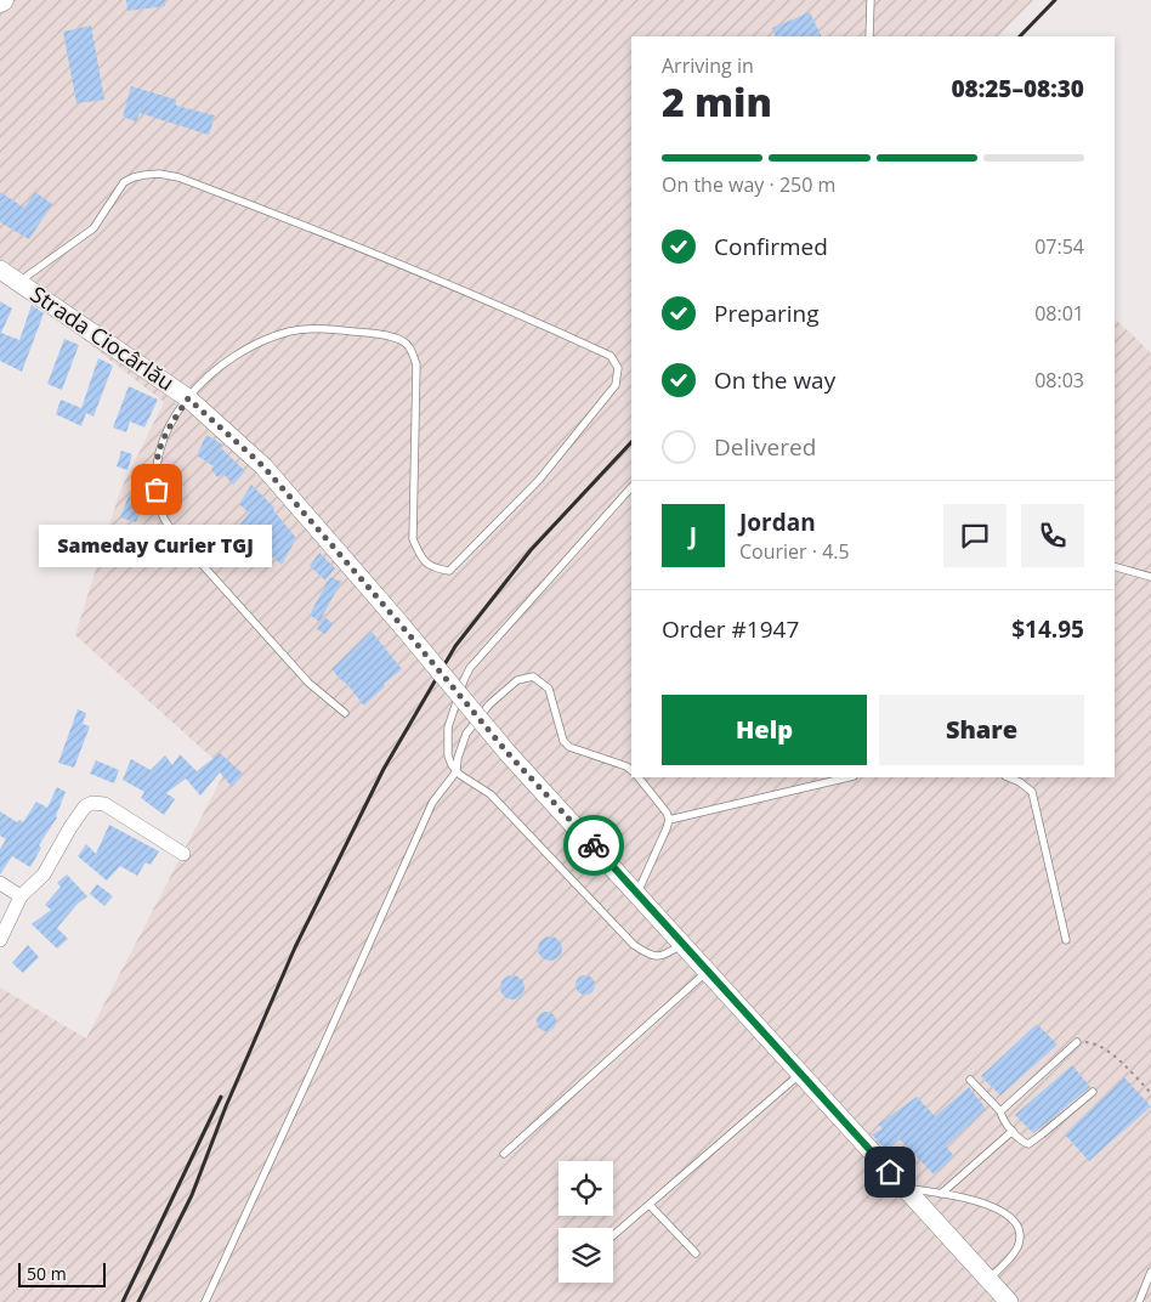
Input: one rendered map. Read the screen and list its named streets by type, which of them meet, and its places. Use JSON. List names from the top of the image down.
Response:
{
  "streets": {
    "main road": ["Strada Ciocârlău"]
  },
  "places": ["Sameday Curier TGJ"],
  "scale_bar": "50 m",
  "page": {
    "heading": ["2 min", "Arriving in", "08:25–08:30"],
    "panel": [
      "Jordan",
      "Courier · 4.5",
      "Order #1947",
      "$14.95"
    ],
    "bar": "On the way · 250 m",
    "list": [
      ["Confirmed", "07:54"],
      ["Preparing", "08:01"],
      ["On the way", "08:03"],
      "Delivered"
    ],
    "round": "J",
    "bubble": "Sameday Curier TGJ",
    "buttons": ["Help", "Share"],
    "scale": "50 m"
  }
}
